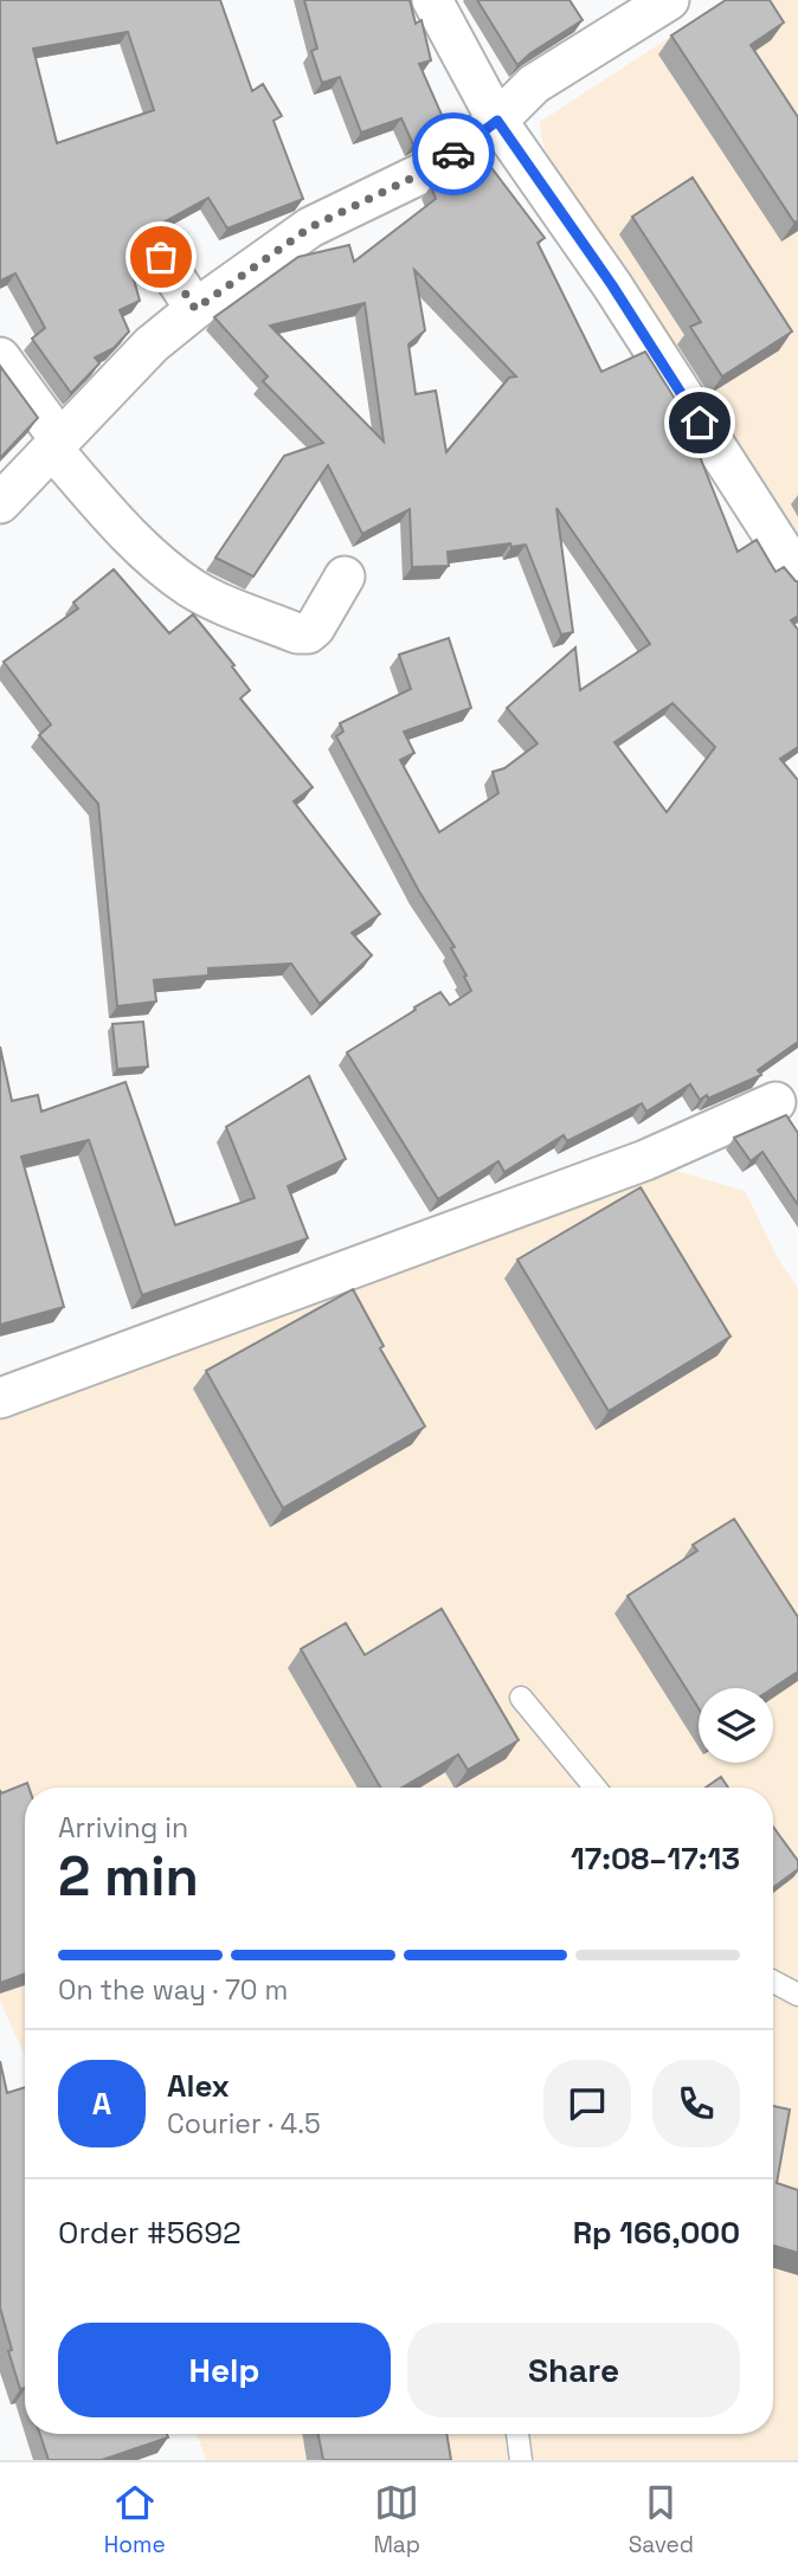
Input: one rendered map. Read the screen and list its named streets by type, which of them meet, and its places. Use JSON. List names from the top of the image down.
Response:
{
  "page": {
    "heading": ["2 min", "Arriving in", "17:08–17:13"],
    "panel": [
      "Alex",
      "Courier · 4.5",
      "Order #5692",
      "Rp 166,000"
    ],
    "bar": "On the way · 70 m",
    "round": "A",
    "buttons": ["Help", "Share"],
    "tabs": ["Home", "Map", "Saved"]
  }
}
